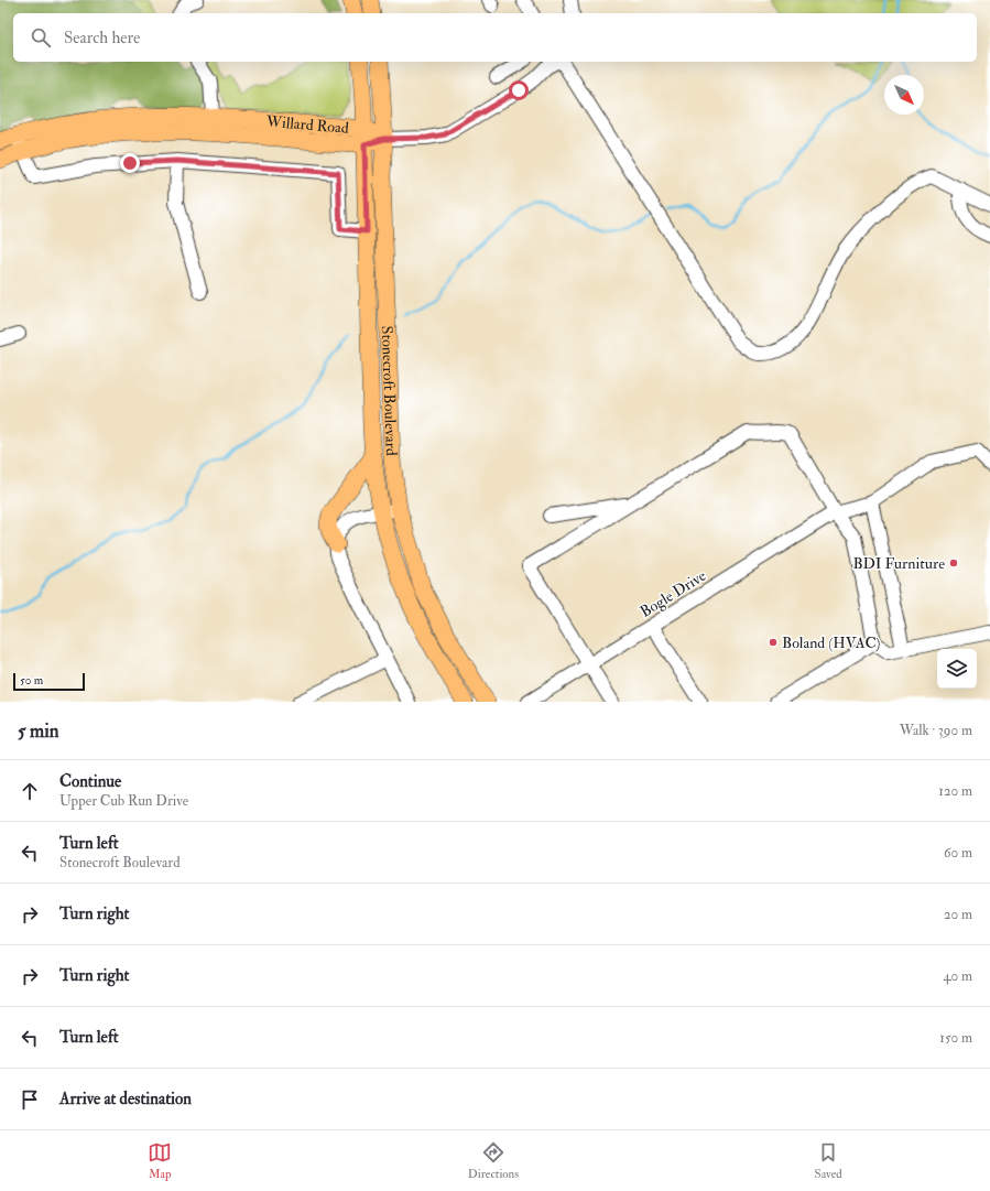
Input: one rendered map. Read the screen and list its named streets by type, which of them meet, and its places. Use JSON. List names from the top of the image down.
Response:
{
  "streets": {
    "main road": ["Willard Road", "Stonecroft Boulevard"],
    "street": ["Bogle Drive"]
  },
  "crossings": [
    ["Willard Road", "Stonecroft Boulevard"]
  ],
  "places": ["BDI Furniture", "Boland (HVAC)"],
  "scale_bar": "50 m",
  "north": "bottom right",
  "page": {
    "search": "Search here",
    "scale": "50 m",
    "heading": ["5 min", "Walk · 390 m"],
    "list": [
      ["Continue", "Upper Cub Run Drive", "120 m"],
      ["Turn left", "Stonecroft Boulevard", "60 m"],
      ["Turn right", "20 m"],
      ["Turn right", "40 m"],
      ["Turn left", "150 m"],
      "Arrive at destination"
    ],
    "nav": ["Map", "Directions", "Saved"]
  }
}
